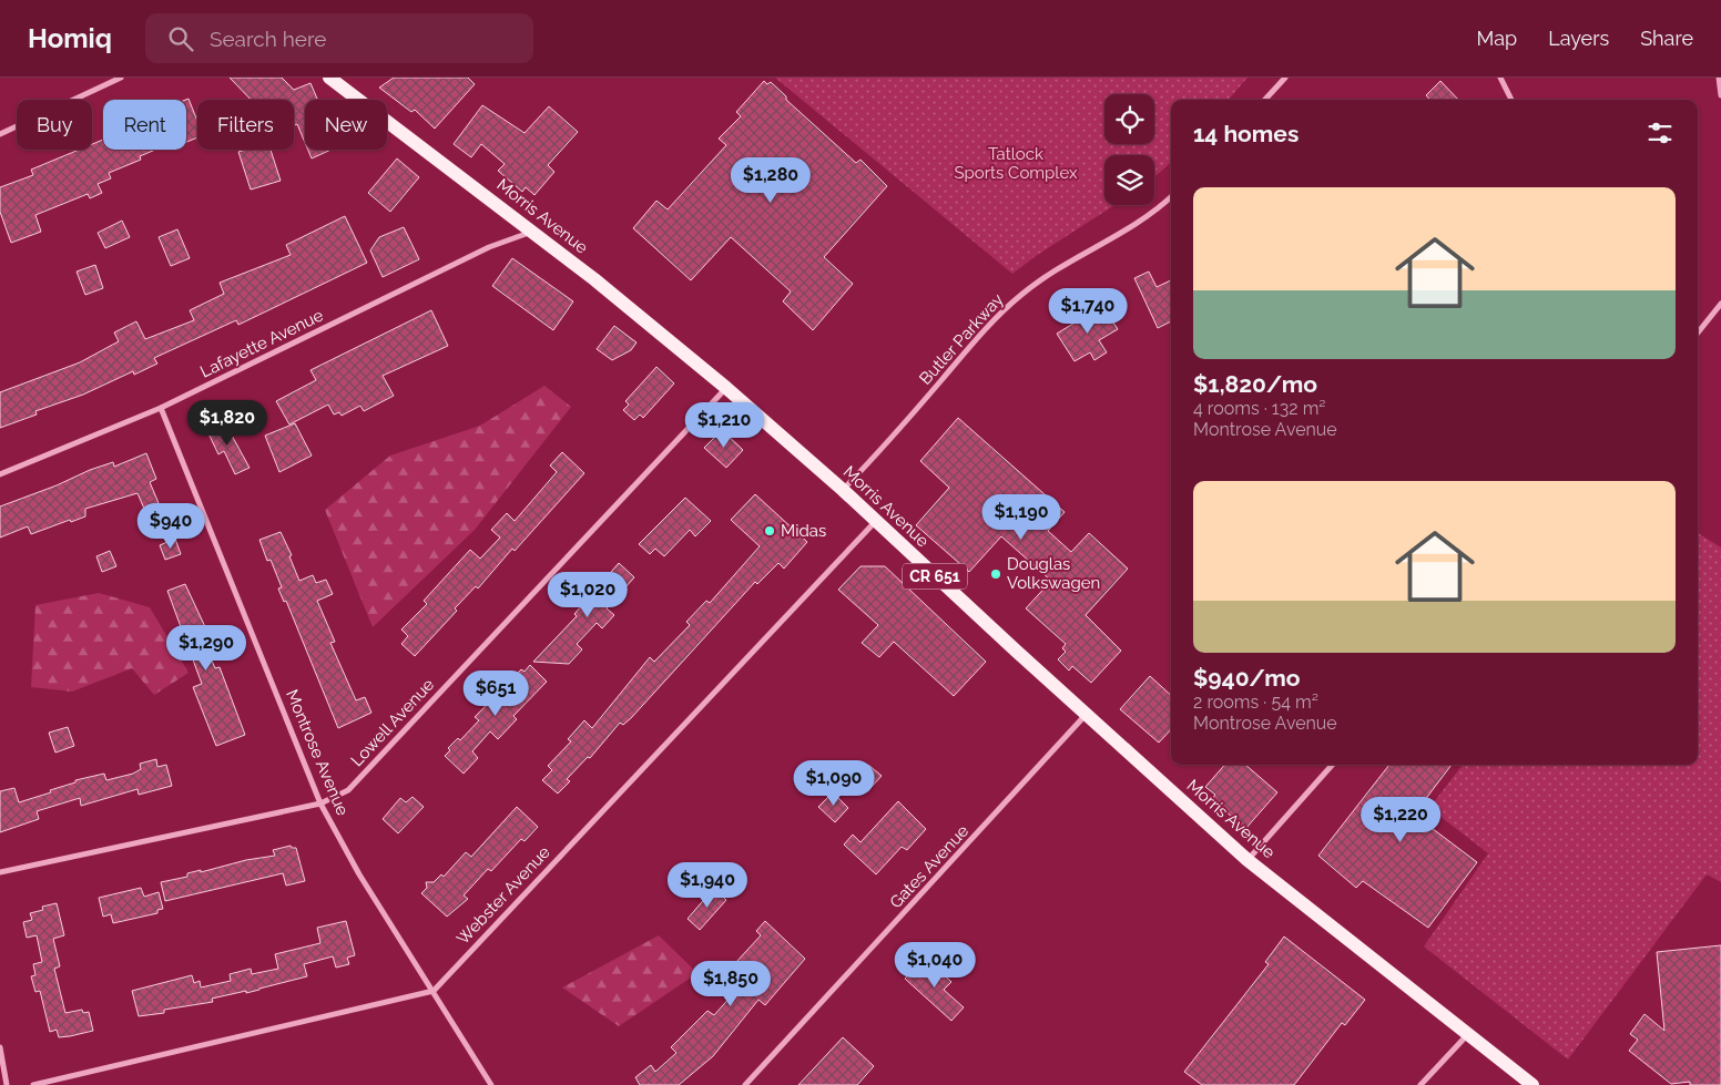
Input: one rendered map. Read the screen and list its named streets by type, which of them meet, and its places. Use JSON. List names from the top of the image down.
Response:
{
  "streets": {
    "main road": ["Morris Avenue", "CR 651"],
    "street": [
      "Butler Parkway",
      "Lafayette Avenue",
      "Lowell Avenue",
      "Montrose Avenue",
      "Gates Avenue",
      "Webster Avenue"
    ]
  },
  "crossings": [
    ["Morris Avenue", "Butler Parkway"],
    ["Morris Avenue", "Lafayette Avenue"],
    ["Morris Avenue", "Lowell Avenue"],
    ["Morris Avenue", "Gates Avenue"],
    ["Morris Avenue", "Webster Avenue"],
    ["Lafayette Avenue", "Montrose Avenue"],
    ["Lowell Avenue", "Montrose Avenue"],
    ["Montrose Avenue", "Webster Avenue"]
  ],
  "parks": ["Tatlock Sports Complex"],
  "places": ["Midas", "Douglas Volkswagen"],
  "page": {
    "header": "Homiq",
    "search": "Search here",
    "nav": ["Map", "Layers", "Share"],
    "chip": [
      "Buy",
      "Rent",
      "Filters",
      "New"
    ],
    "heading": "14 homes",
    "price": [
      "$1,280",
      "$1,740",
      "$1,820",
      "$1,210",
      "$1,190",
      "$940",
      "$1,020",
      "$1,290",
      "$651",
      "$1,090",
      "$1,220",
      "$1,940",
      "$1,040",
      "$1,850"
    ],
    "list": [
      {
        "name": "$1,820/mo",
        "note": "4 rooms · 132 m² · Montrose Avenue"
      },
      {
        "name": "$940/mo",
        "note": "2 rooms · 54 m² · Montrose Avenue"
      }
    ]
  }
}
